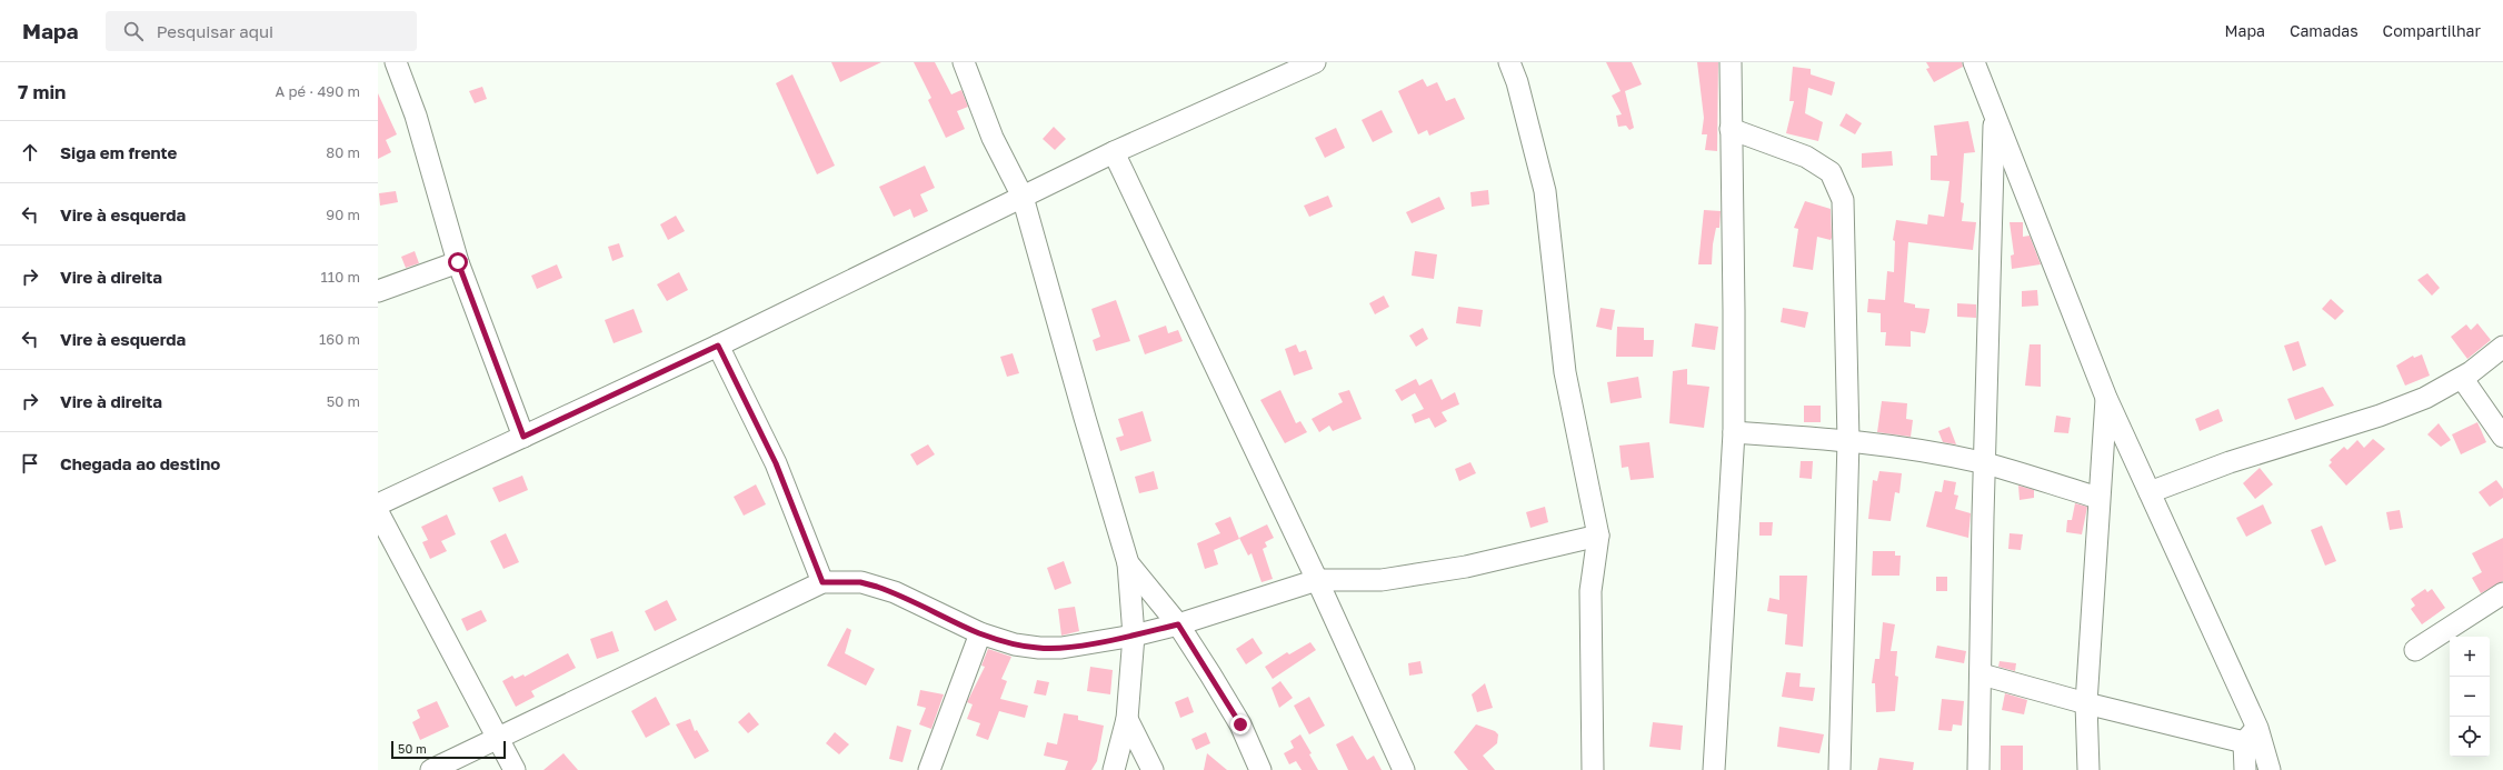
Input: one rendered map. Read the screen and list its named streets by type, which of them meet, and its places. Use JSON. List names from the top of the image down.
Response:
{
  "scale_bar": "50 m",
  "page": {
    "header": "Mapa",
    "search": "Pesquisar aqui",
    "nav": ["Mapa", "Camadas", "Compartilhar"],
    "heading": ["7 min", "A pé · 490 m"],
    "list": [
      ["Siga em frente", "80 m"],
      ["Vire à esquerda", "90 m"],
      ["Vire à direita", "110 m"],
      ["Vire à esquerda", "160 m"],
      ["Vire à direita", "50 m"],
      "Chegada ao destino"
    ],
    "map_buttons": ["+", "−"],
    "scale": "50 m"
  }
}
